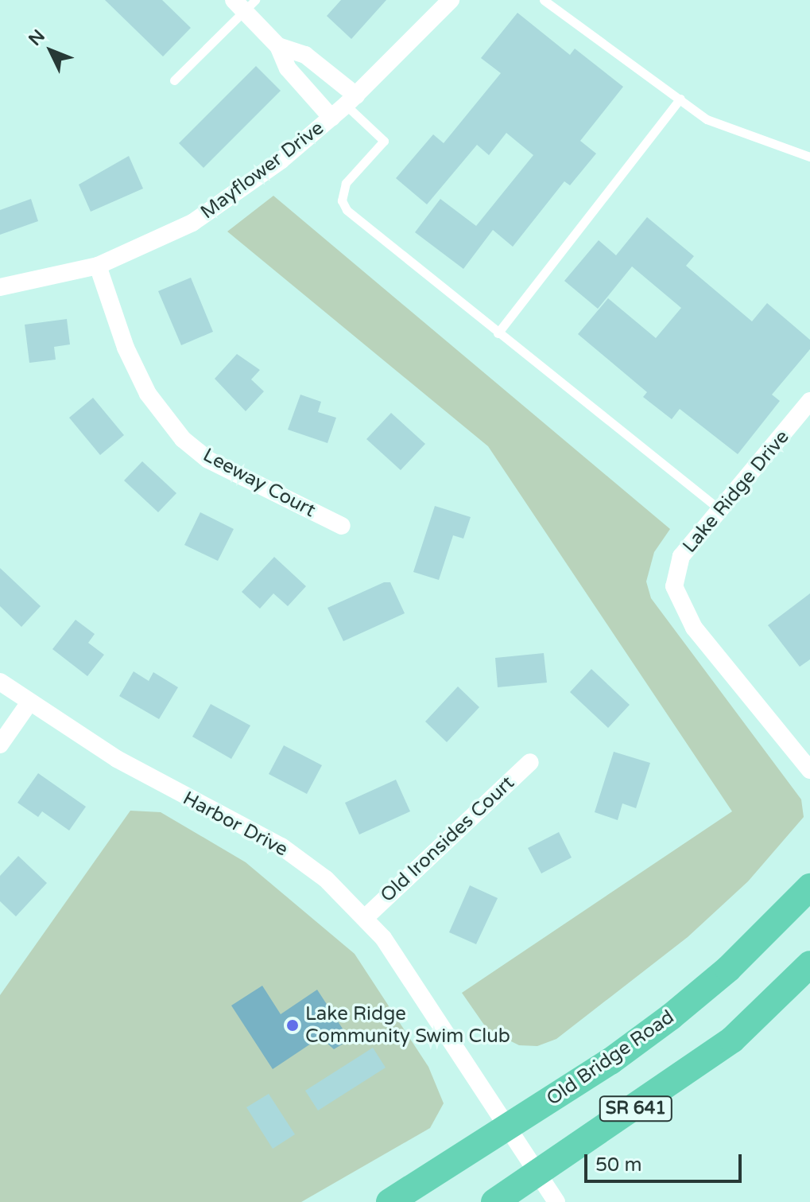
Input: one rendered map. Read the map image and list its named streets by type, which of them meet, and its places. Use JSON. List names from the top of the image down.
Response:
{
  "streets": {
    "main road": ["Old Bridge Road", "SR 641"],
    "street": [
      "Mayflower Drive",
      "Leeway Court",
      "Lake Ridge Drive",
      "Harbor Drive",
      "Old Ironsides Court"
    ]
  },
  "crossings": [
    ["Mayflower Drive", "Leeway Court"],
    ["Harbor Drive", "Old Ironsides Court"],
    ["Harbor Drive", "Old Bridge Road"],
    ["Harbor Drive", "SR 641"]
  ],
  "places": ["Lake Ridge Community Swim Club"],
  "scale_bar": "50 m",
  "north": "top left"
}
